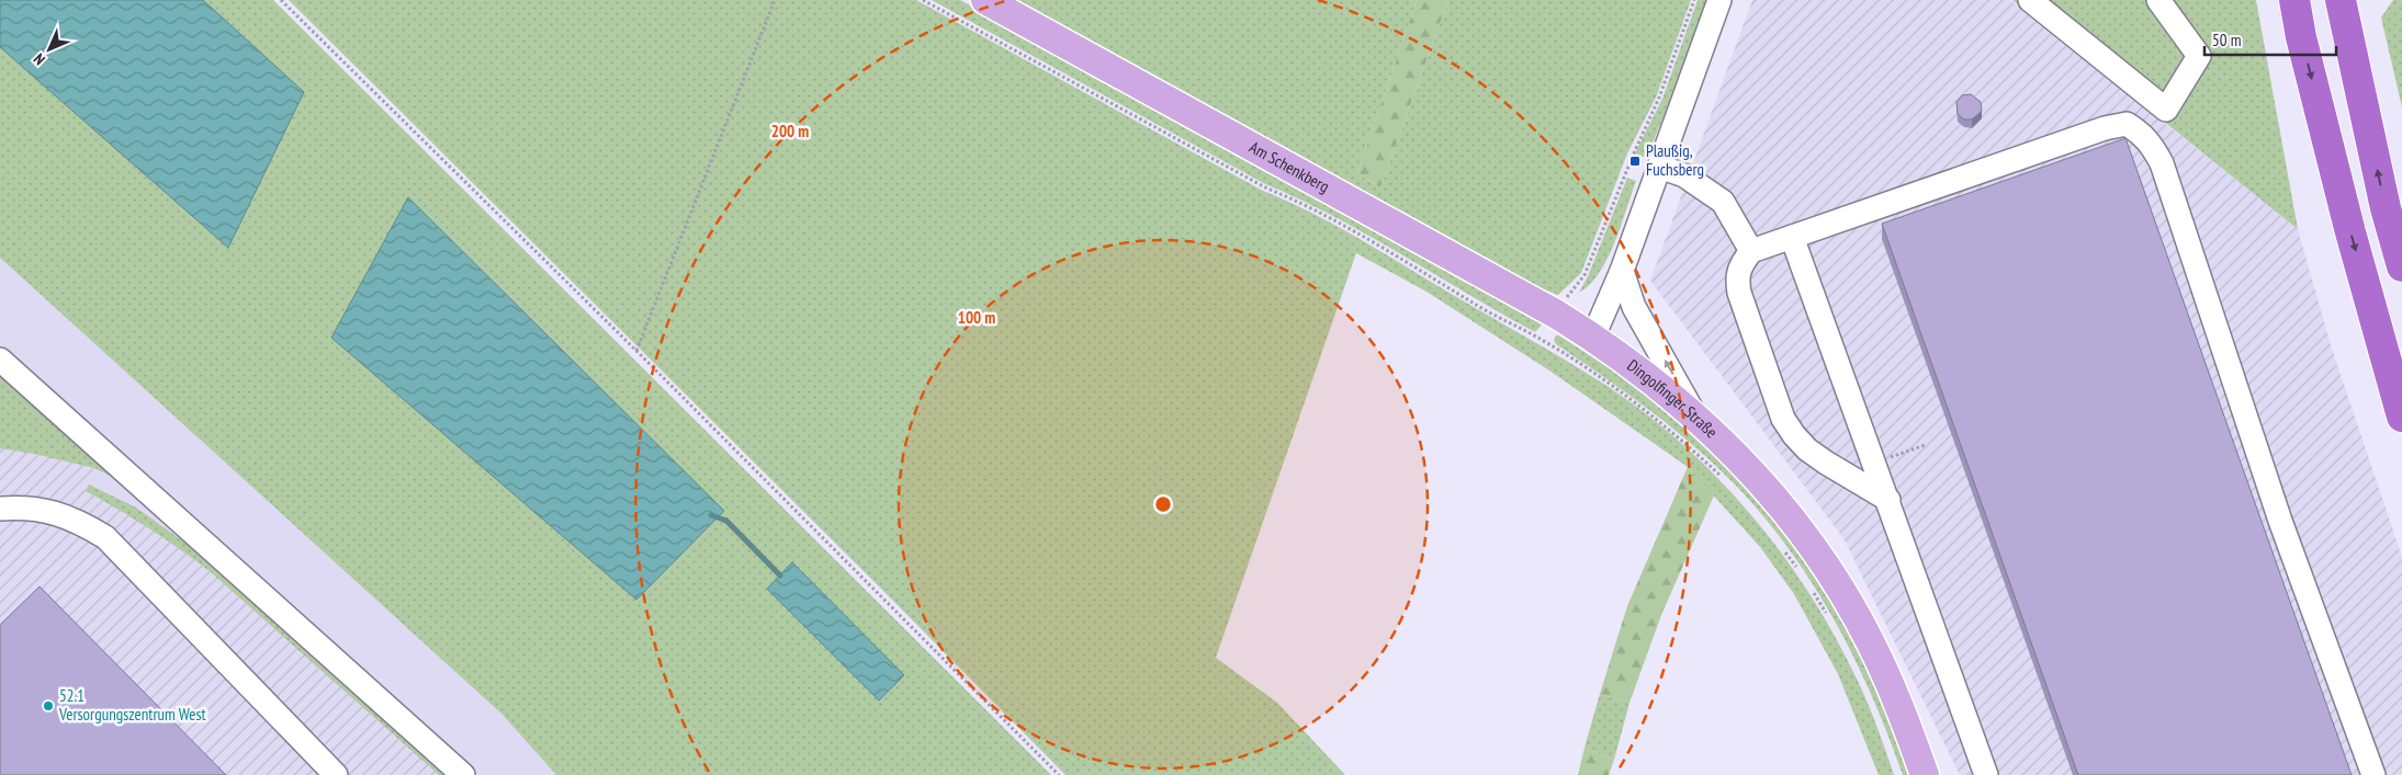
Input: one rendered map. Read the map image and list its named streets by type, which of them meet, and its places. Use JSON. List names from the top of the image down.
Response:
{
  "streets": {
    "main road": ["Am Schenkberg", "Dingolfinger Straße"]
  },
  "crossings": [
    ["Am Schenkberg", "Dingolfinger Straße"]
  ],
  "places": {
    "transit": ["Plaußig, Fuchsberg"],
    "other": ["52.1 Versorgungszentrum West"]
  },
  "scale_bar": "50 m",
  "north": "bottom left",
  "rings": ["200 m", "100 m"]
}
